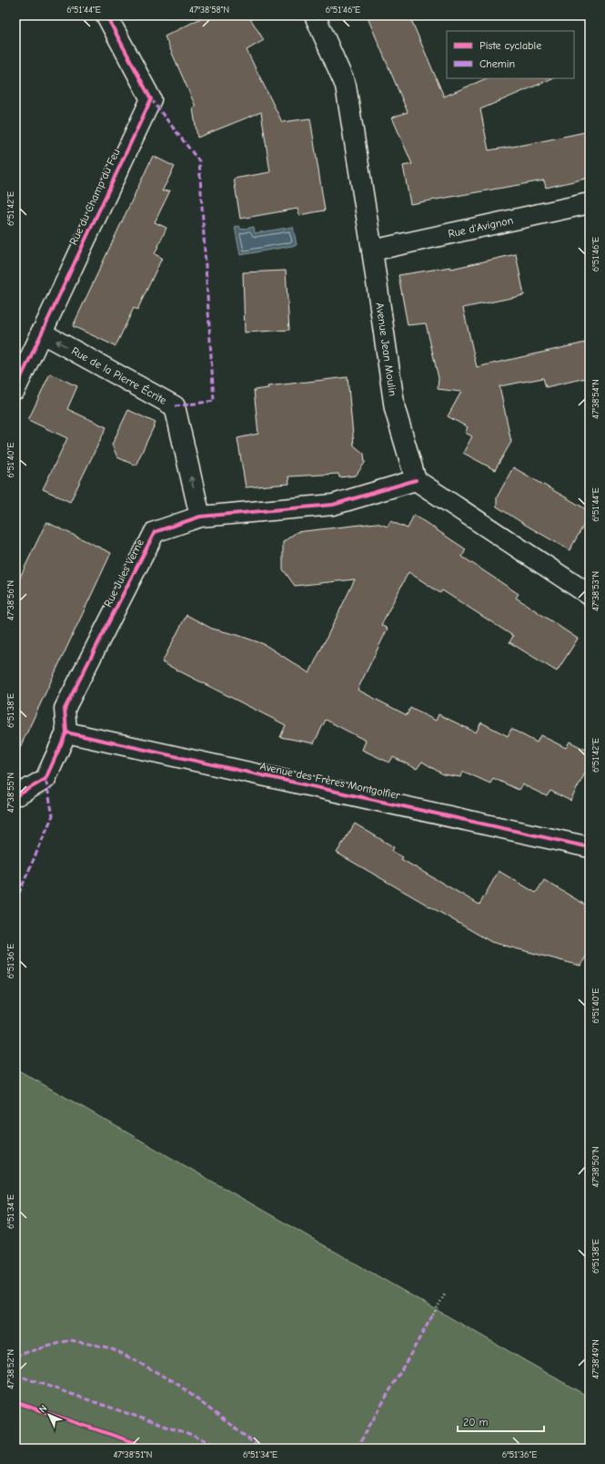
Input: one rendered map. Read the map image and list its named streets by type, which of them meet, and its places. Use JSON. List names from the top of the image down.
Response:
{
  "streets": {
    "street": [
      "Rue du Champ du Feu",
      "Rue d'Avignon",
      "Avenue Jean Moulin",
      "Rue de la Pierre Écrite",
      "Rue Jules Verne",
      "Avenue des Frères Montgolfier"
    ]
  },
  "crossings": [
    ["Rue du Champ du Feu", "Rue de la Pierre Écrite"],
    ["Rue d'Avignon", "Avenue Jean Moulin"],
    ["Avenue Jean Moulin", "Rue Jules Verne"],
    ["Rue de la Pierre Écrite", "Rue Jules Verne"],
    ["Rue Jules Verne", "Avenue des Frères Montgolfier"]
  ],
  "one_way": ["Rue de la Pierre Écrite"],
  "legend": ["Piste cyclable", "Chemin"],
  "scale_bar": "20 m",
  "north": "top left",
  "coordinates": [
    "6°51'44\"E",
    "47°38'58\"N",
    "6°51'46\"E",
    "6°51'42\"E",
    "47°38'54\"N",
    "6°51'40\"E",
    "47°38'53\"N",
    "47°38'56\"N",
    "6°51'38\"E",
    "47°38'55\"N",
    "6°51'36\"E",
    "47°38'50\"N",
    "6°51'34\"E",
    "47°38'49\"N",
    "47°38'52\"N",
    "47°38'51\"N"
  ]
}
